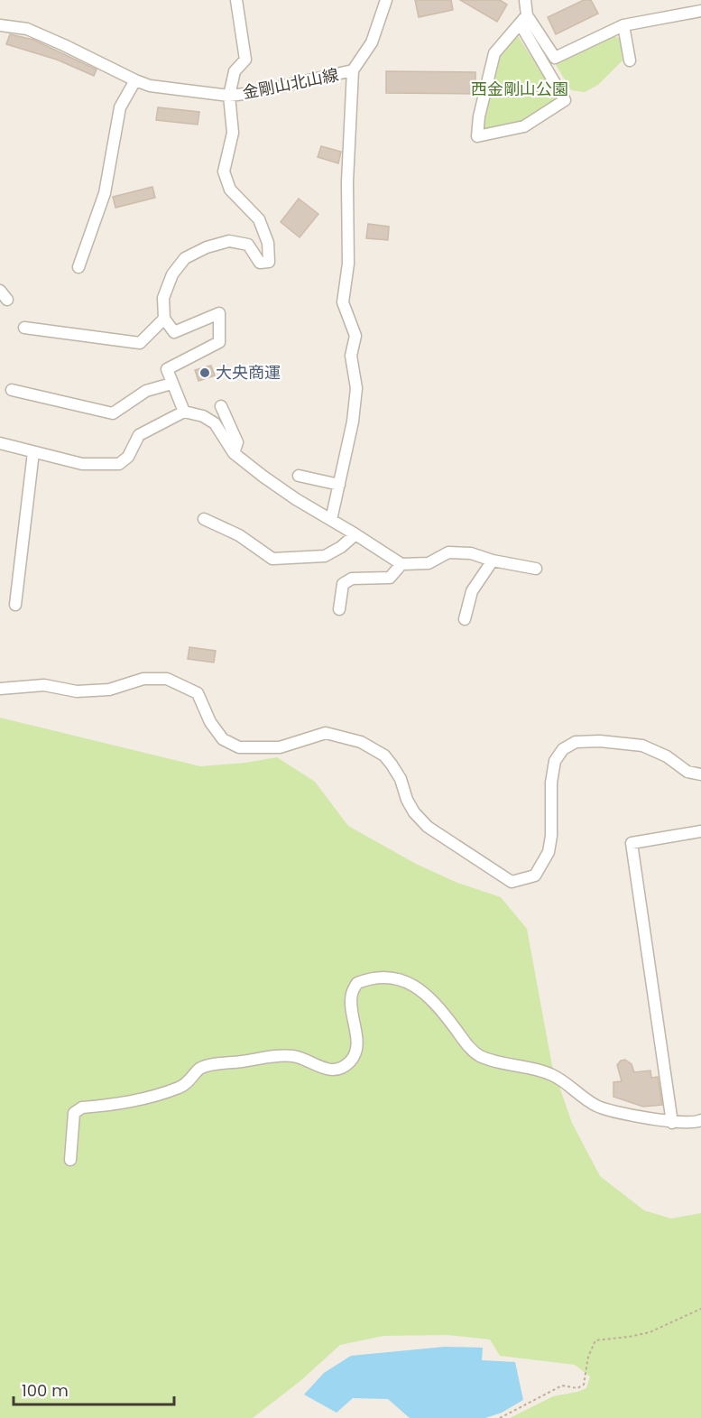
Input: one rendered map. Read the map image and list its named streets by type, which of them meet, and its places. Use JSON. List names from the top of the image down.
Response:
{
  "streets": {
    "street": ["金剛山北山線"]
  },
  "parks": ["西金剛山公園"],
  "places": ["大央商運"],
  "scale_bar": "100 m"
}
